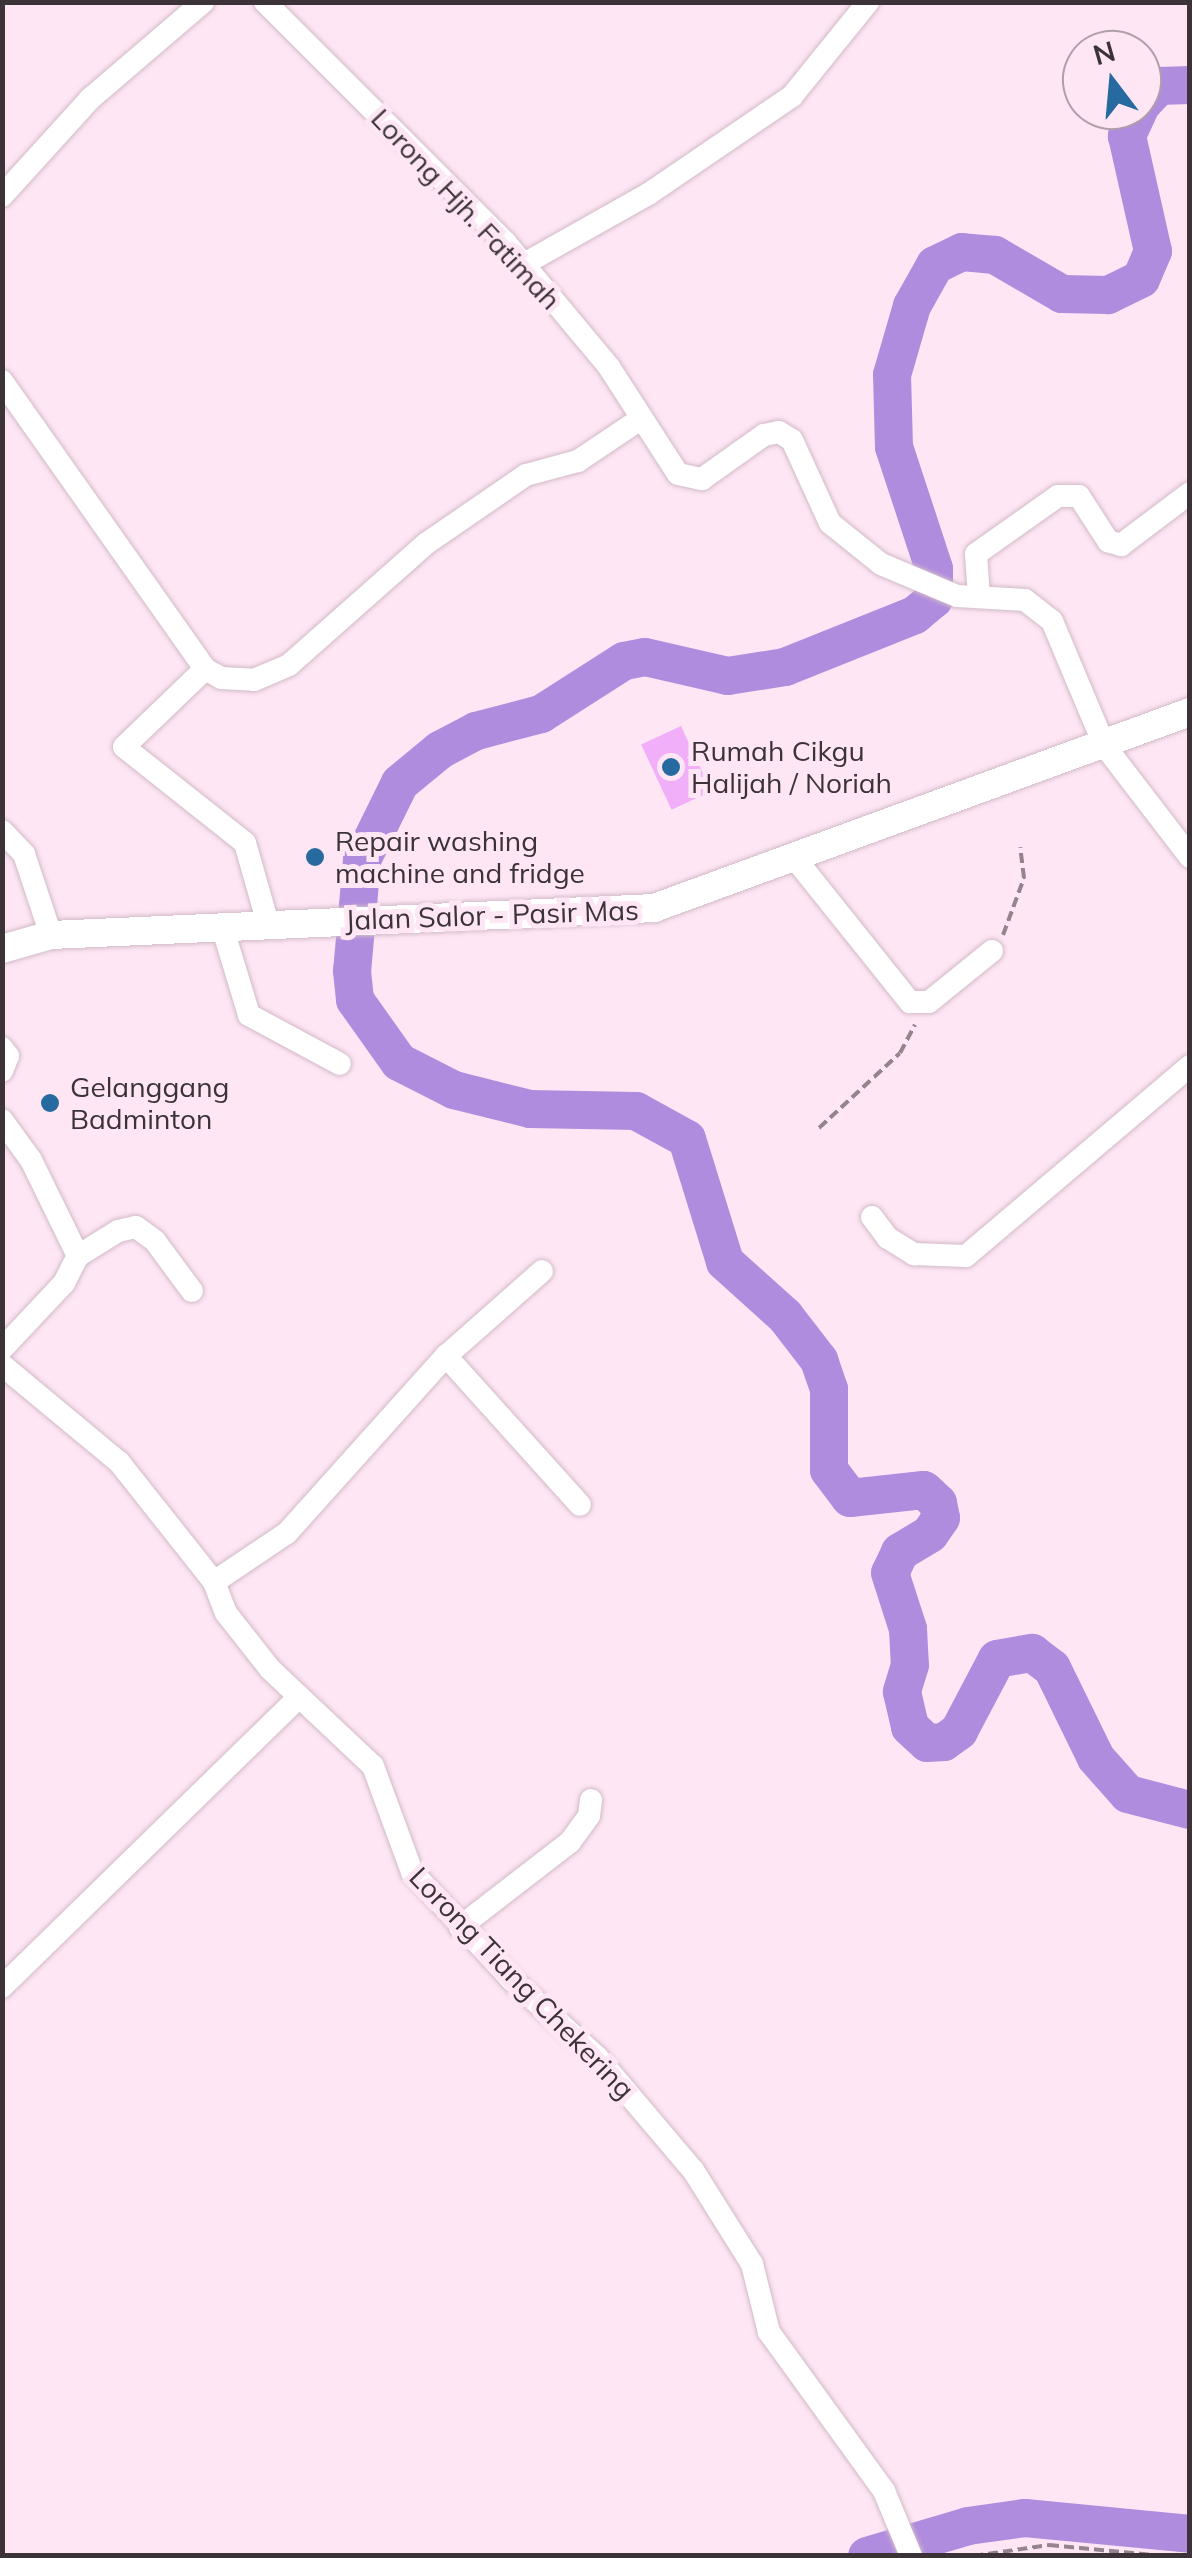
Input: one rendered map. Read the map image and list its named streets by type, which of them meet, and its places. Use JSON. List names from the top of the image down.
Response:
{
  "streets": {
    "main road": ["Jalan Salor - Pasir Mas"],
    "street": ["Lorong Hjh. Fatimah", "Lorong Tiang Chekering"]
  },
  "crossings": [
    ["Lorong Hjh. Fatimah", "Jalan Salor - Pasir Mas"]
  ],
  "places": ["Rumah Cikgu Halijah / Noriah", "Repair washing machine and fridge", "Gelanggang Badminton"],
  "north": "top"
}
